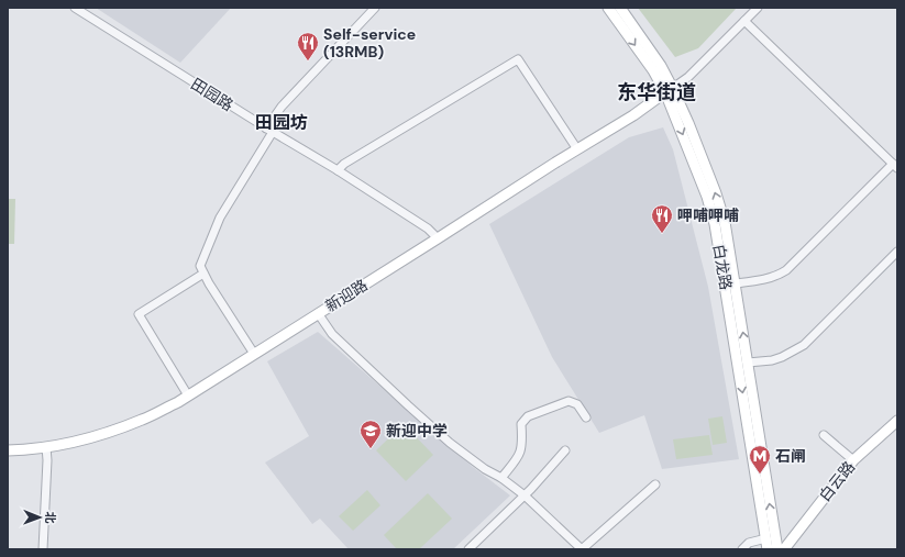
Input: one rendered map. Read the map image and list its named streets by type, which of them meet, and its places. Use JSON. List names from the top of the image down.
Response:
{
  "streets": {
    "main road": ["白龙路", "新迎路", "白云路"],
    "street": ["田园路"]
  },
  "crossings": [
    ["田园路", "新迎路"],
    ["白龙路", "新迎路"]
  ],
  "districts": ["东华街道", "田园坊"],
  "places": {
    "restaurant": ["Self-service (13RMB)", "呷哺呷哺"],
    "school or university": ["新迎中学"],
    "metro station": ["石闸"]
  },
  "north": "right"
}
